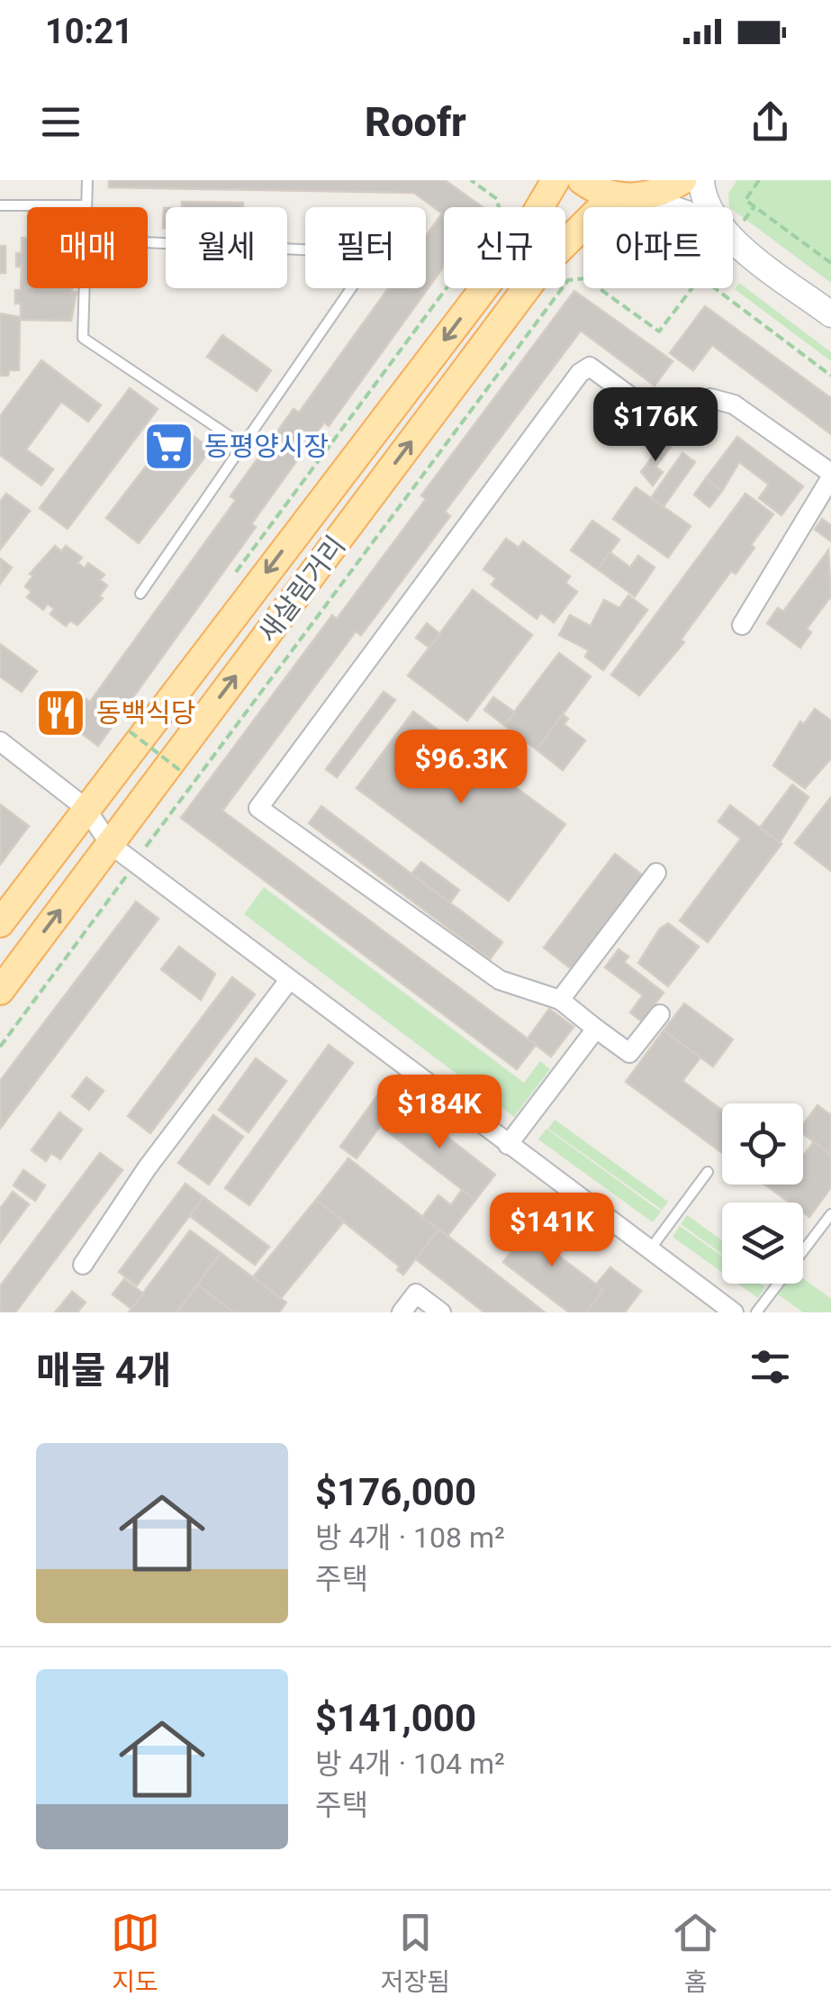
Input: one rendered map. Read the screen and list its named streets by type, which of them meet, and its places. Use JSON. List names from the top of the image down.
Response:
{
  "streets": {
    "main road": ["새살림거리"]
  },
  "places": {
    "supermarket": ["동평양시장"],
    "restaurant": ["동백식당"]
  },
  "page": {
    "status": "10:21",
    "header": "Roofr",
    "chip": [
      "매매",
      "월세",
      "필터",
      "신규",
      "아파트"
    ],
    "price": [
      "$176K",
      "$96.3K",
      "$184K",
      "$141K"
    ],
    "heading": "매물 4개",
    "list": [
      {
        "name": "$176,000",
        "note": "방 4개 · 108 m² · 주택"
      },
      {
        "name": "$141,000",
        "note": "방 4개 · 104 m² · 주택"
      }
    ],
    "tabs": ["지도", "저장됨", "홈"]
  }
}
